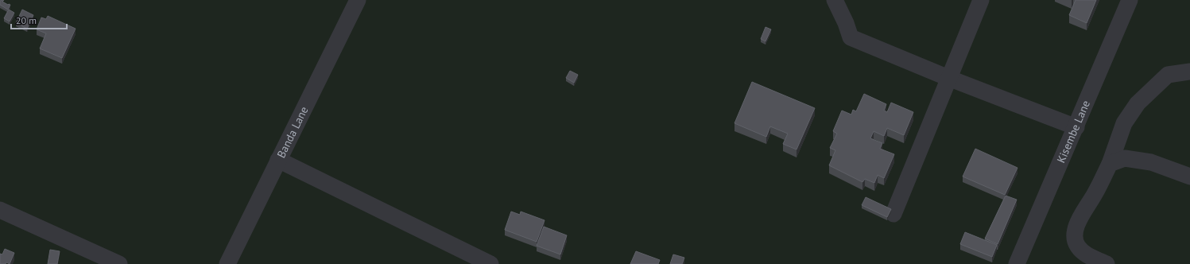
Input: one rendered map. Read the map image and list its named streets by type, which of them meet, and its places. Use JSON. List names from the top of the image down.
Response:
{
  "streets": {
    "street": ["Banda Lane", "Kisembe Lane"]
  },
  "scale_bar": "20 m"
}
